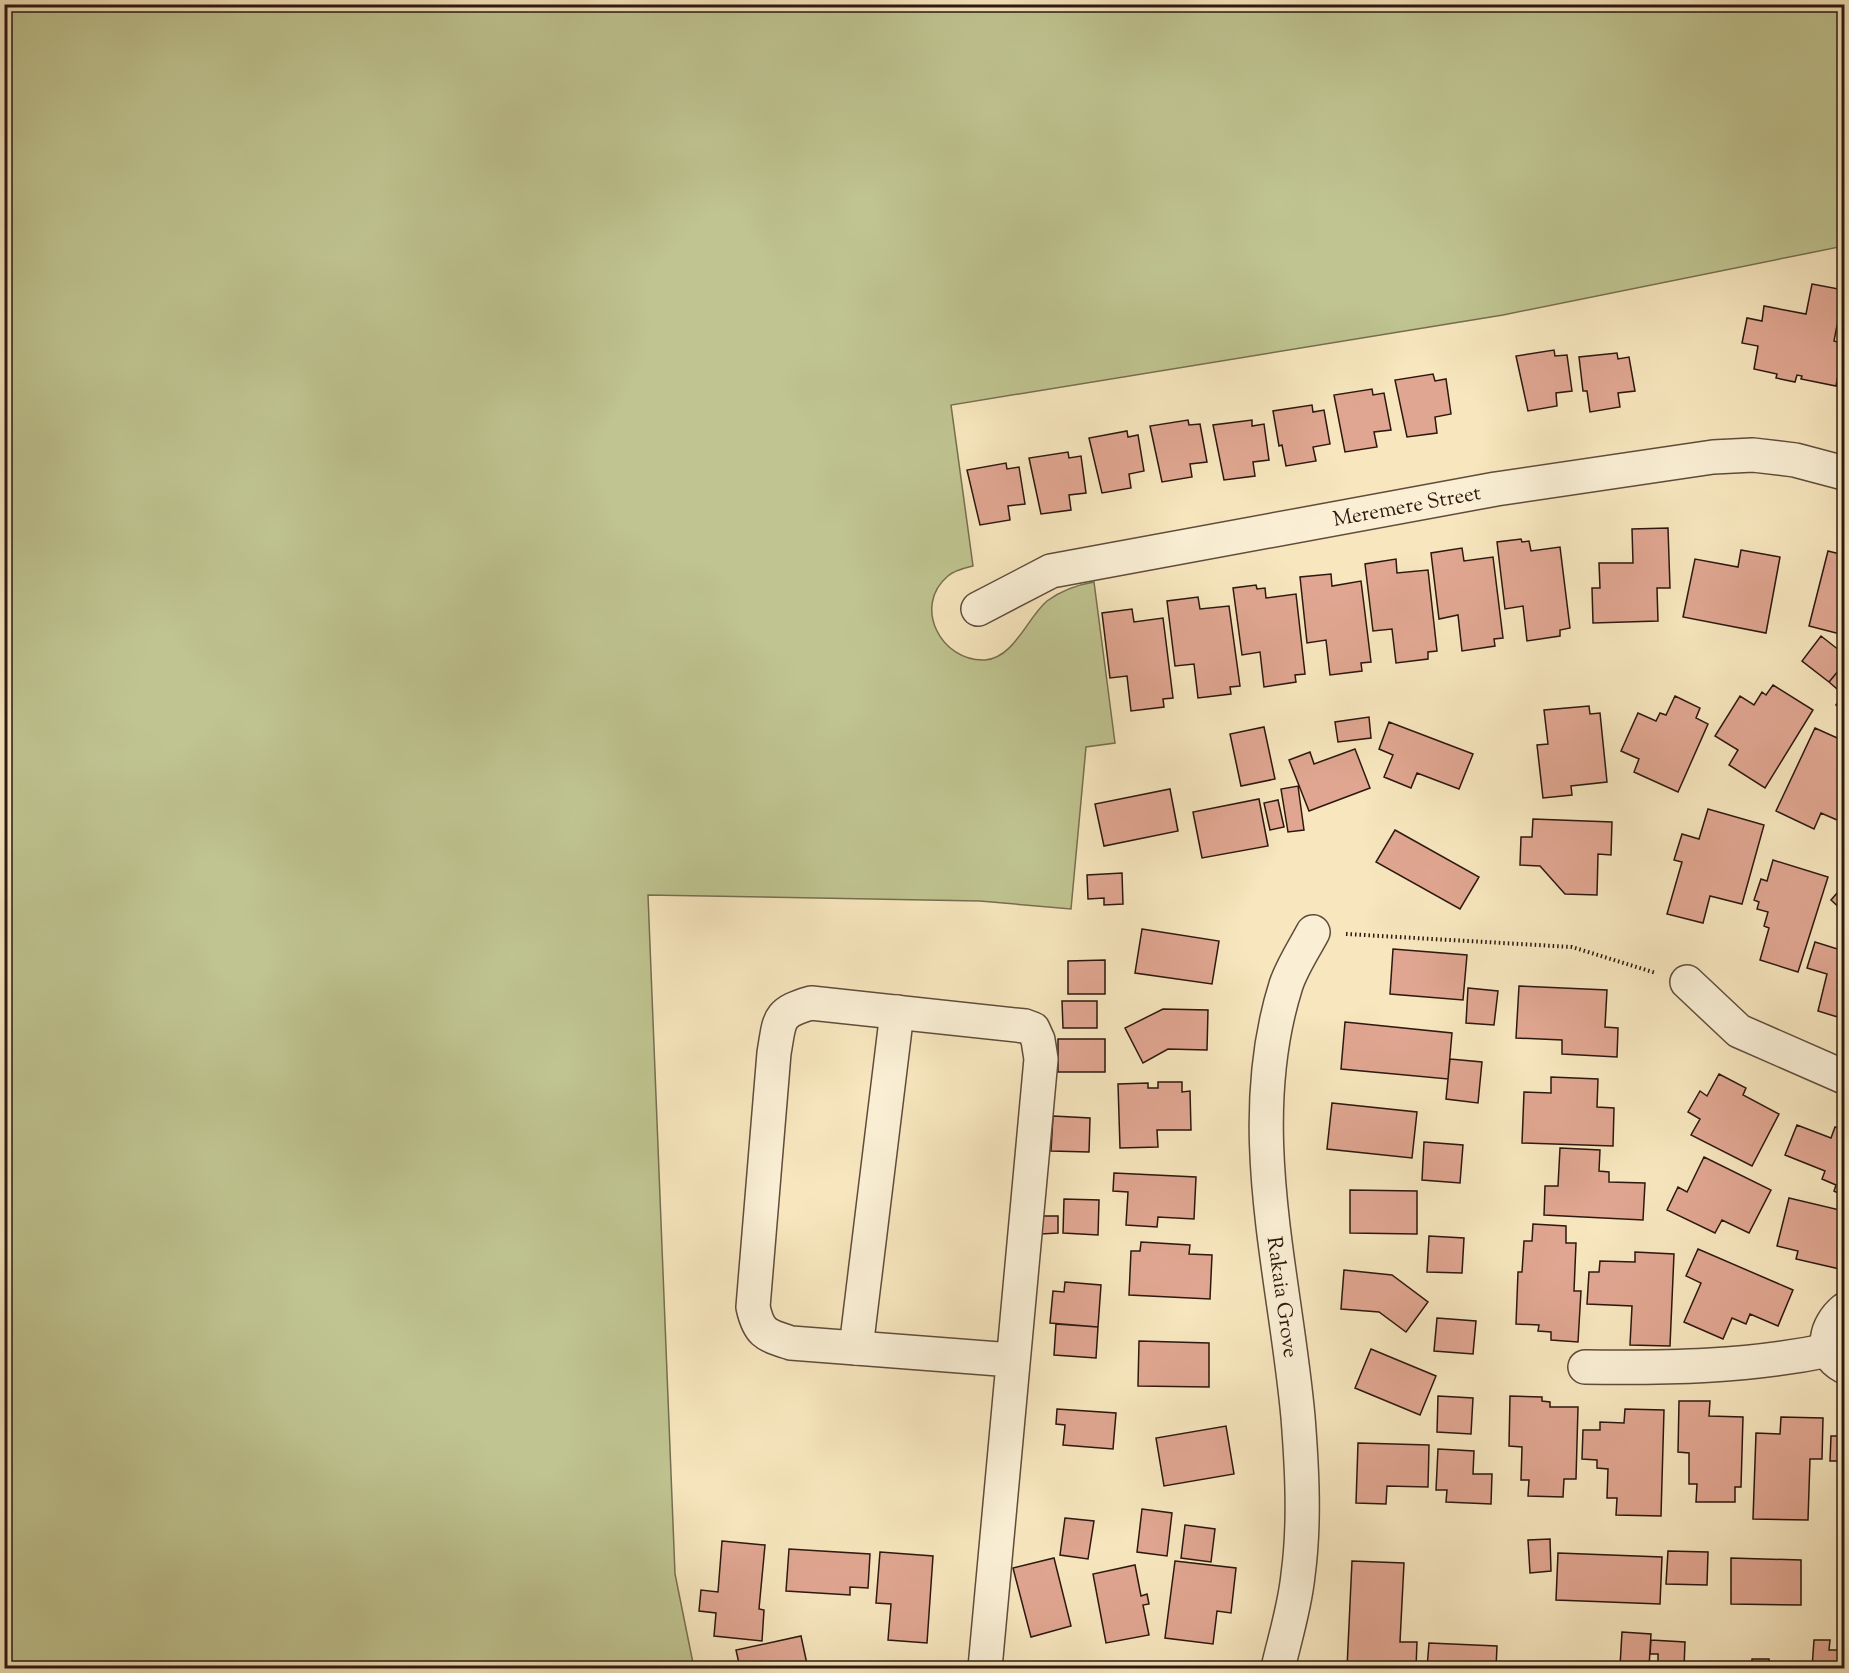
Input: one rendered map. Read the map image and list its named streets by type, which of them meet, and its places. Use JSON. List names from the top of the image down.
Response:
{
  "streets": {
    "street": ["Meremere Street", "Rakaia Grove"]
  }
}
